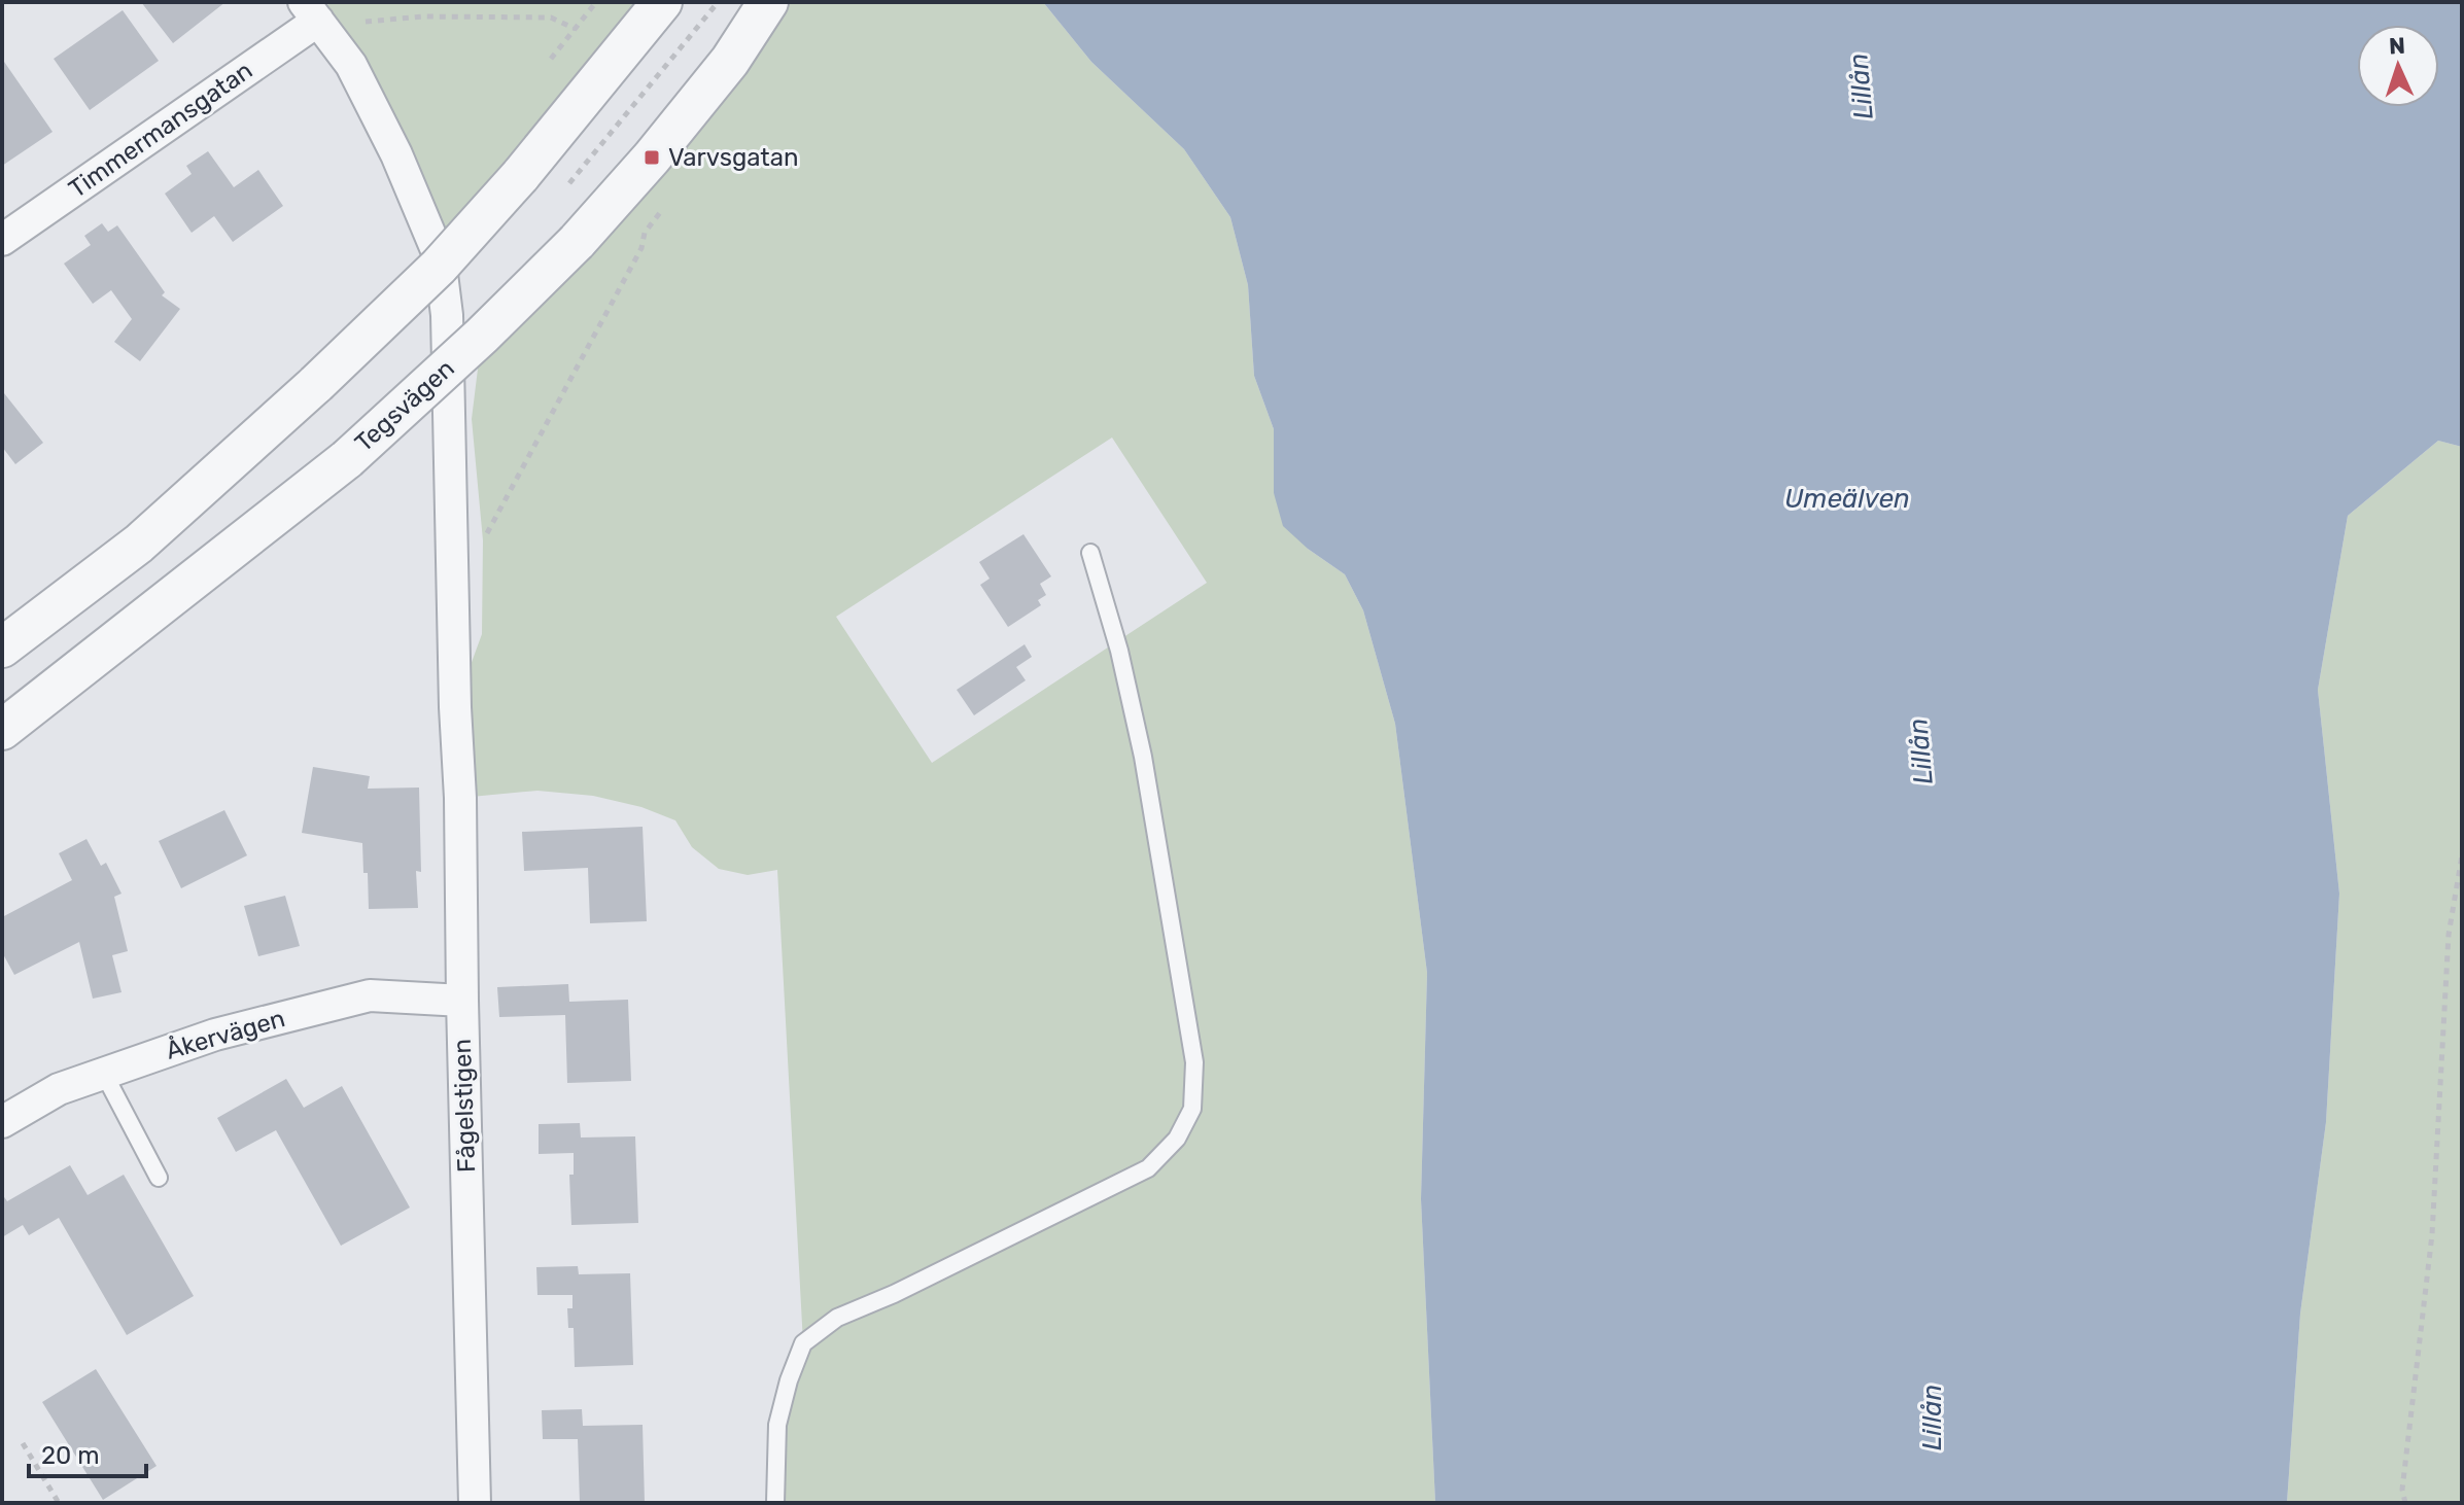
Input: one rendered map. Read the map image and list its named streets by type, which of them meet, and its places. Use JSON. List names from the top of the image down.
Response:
{
  "streets": {
    "street": [
      "Timmermansgatan",
      "Tegsvägen",
      "Åkervägen",
      "Fågelstigen"
    ]
  },
  "crossings": [
    ["Timmermansgatan", "Fågelstigen"],
    ["Åkervägen", "Fågelstigen"]
  ],
  "water": ["Lillån", "Umeälven"],
  "places": {
    "transit": ["Varvsgatan"]
  },
  "scale_bar": "20 m",
  "north": "top"
}
